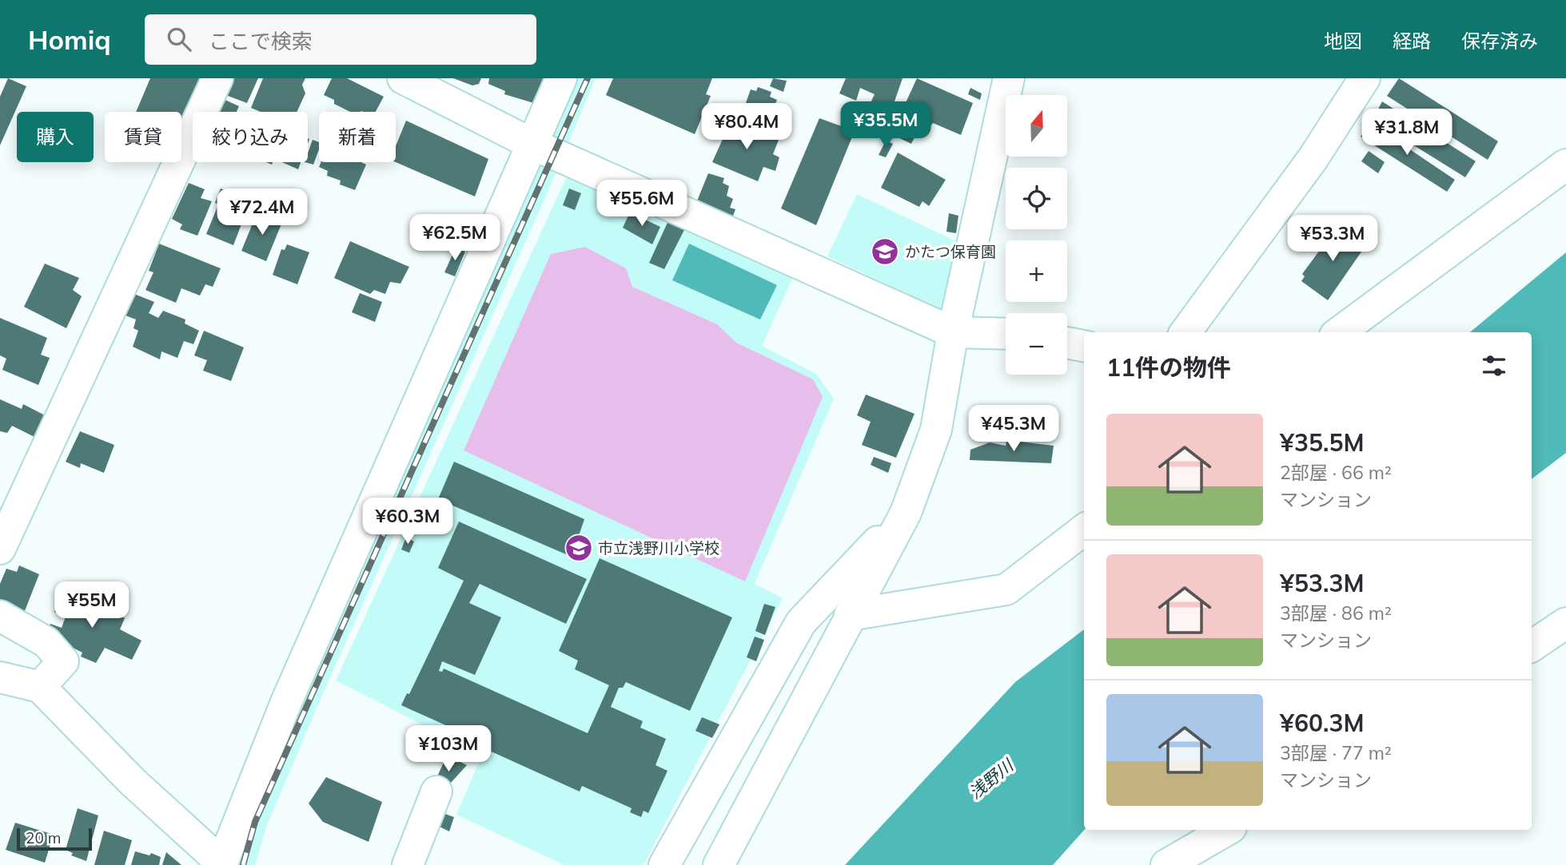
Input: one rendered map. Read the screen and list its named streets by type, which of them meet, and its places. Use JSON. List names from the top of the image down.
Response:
{
  "water": ["浅野川"],
  "places": {
    "school or university": ["かたつ保育園", "市立浅野川小学校"]
  },
  "scale_bar": "20 m",
  "north": "top",
  "page": {
    "header": "Homiq",
    "search": "ここで検索",
    "nav": ["地図", "経路", "保存済み"],
    "map_buttons": ["+", "−"],
    "price": [
      "¥35.5M",
      "¥80.4M",
      "¥31.8M",
      "¥55.6M",
      "¥72.4M",
      "¥62.5M",
      "¥53.3M",
      "¥45.3M",
      "¥60.3M",
      "¥55M",
      "¥103M"
    ],
    "chip": [
      "購入",
      "賃貸",
      "絞り込み",
      "新着"
    ],
    "heading": "11件の物件",
    "list": [
      {
        "name": "¥35.5M",
        "note": "2部屋 · 66 m² · マンション"
      },
      {
        "name": "¥53.3M",
        "note": "3部屋 · 86 m² · マンション"
      },
      {
        "name": "¥60.3M",
        "note": "3部屋 · 77 m² · マンション"
      }
    ],
    "scale": "20 m"
  }
}
